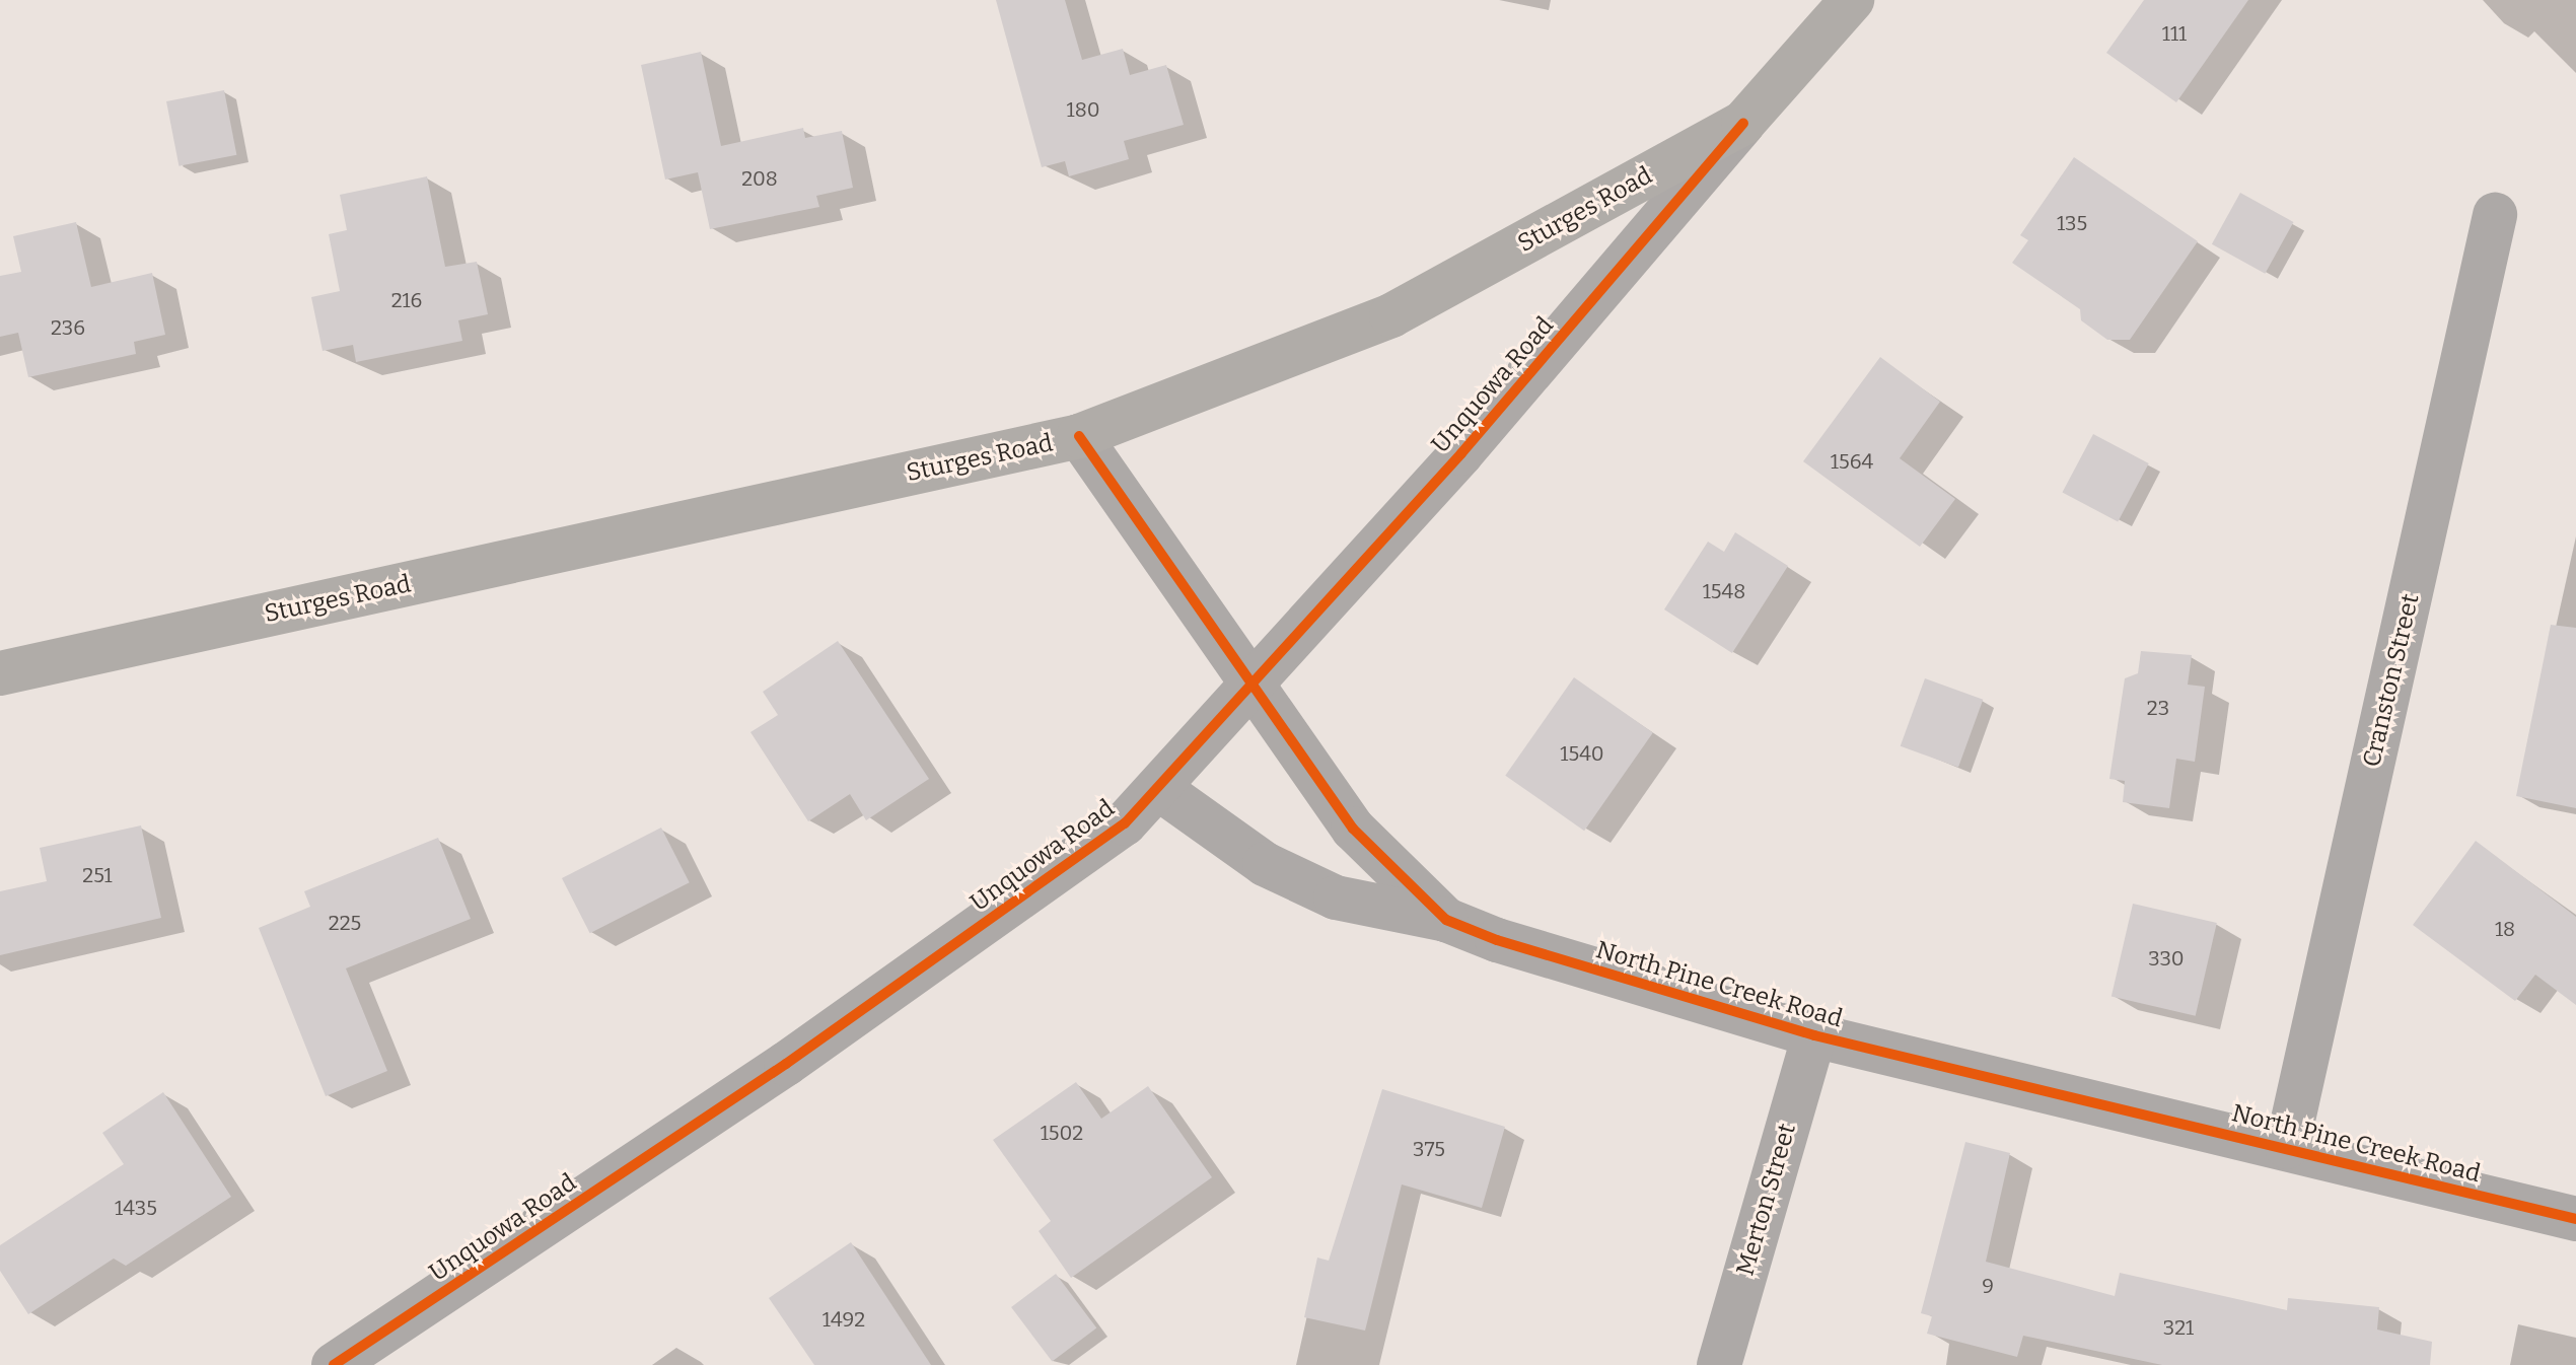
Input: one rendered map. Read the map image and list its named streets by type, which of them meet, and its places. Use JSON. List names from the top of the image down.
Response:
{
  "streets": {
    "main road": ["Sturges Road"],
    "street": [
      "Unquowa Road",
      "Cranston Street",
      "North Pine Creek Road",
      "Merton Street"
    ]
  },
  "crossings": [
    ["Sturges Road", "Unquowa Road"],
    ["Sturges Road", "North Pine Creek Road"],
    ["Unquowa Road", "North Pine Creek Road"],
    ["Cranston Street", "North Pine Creek Road"],
    ["North Pine Creek Road", "Merton Street"]
  ],
  "house_numbers": [
    "111",
    "180",
    "208",
    "135",
    "216",
    "236",
    "1564",
    "1548",
    "23",
    "1540",
    "251",
    "225",
    "18",
    "330",
    "1502",
    "375",
    "1435",
    "9",
    "1492",
    "321"
  ]
}
